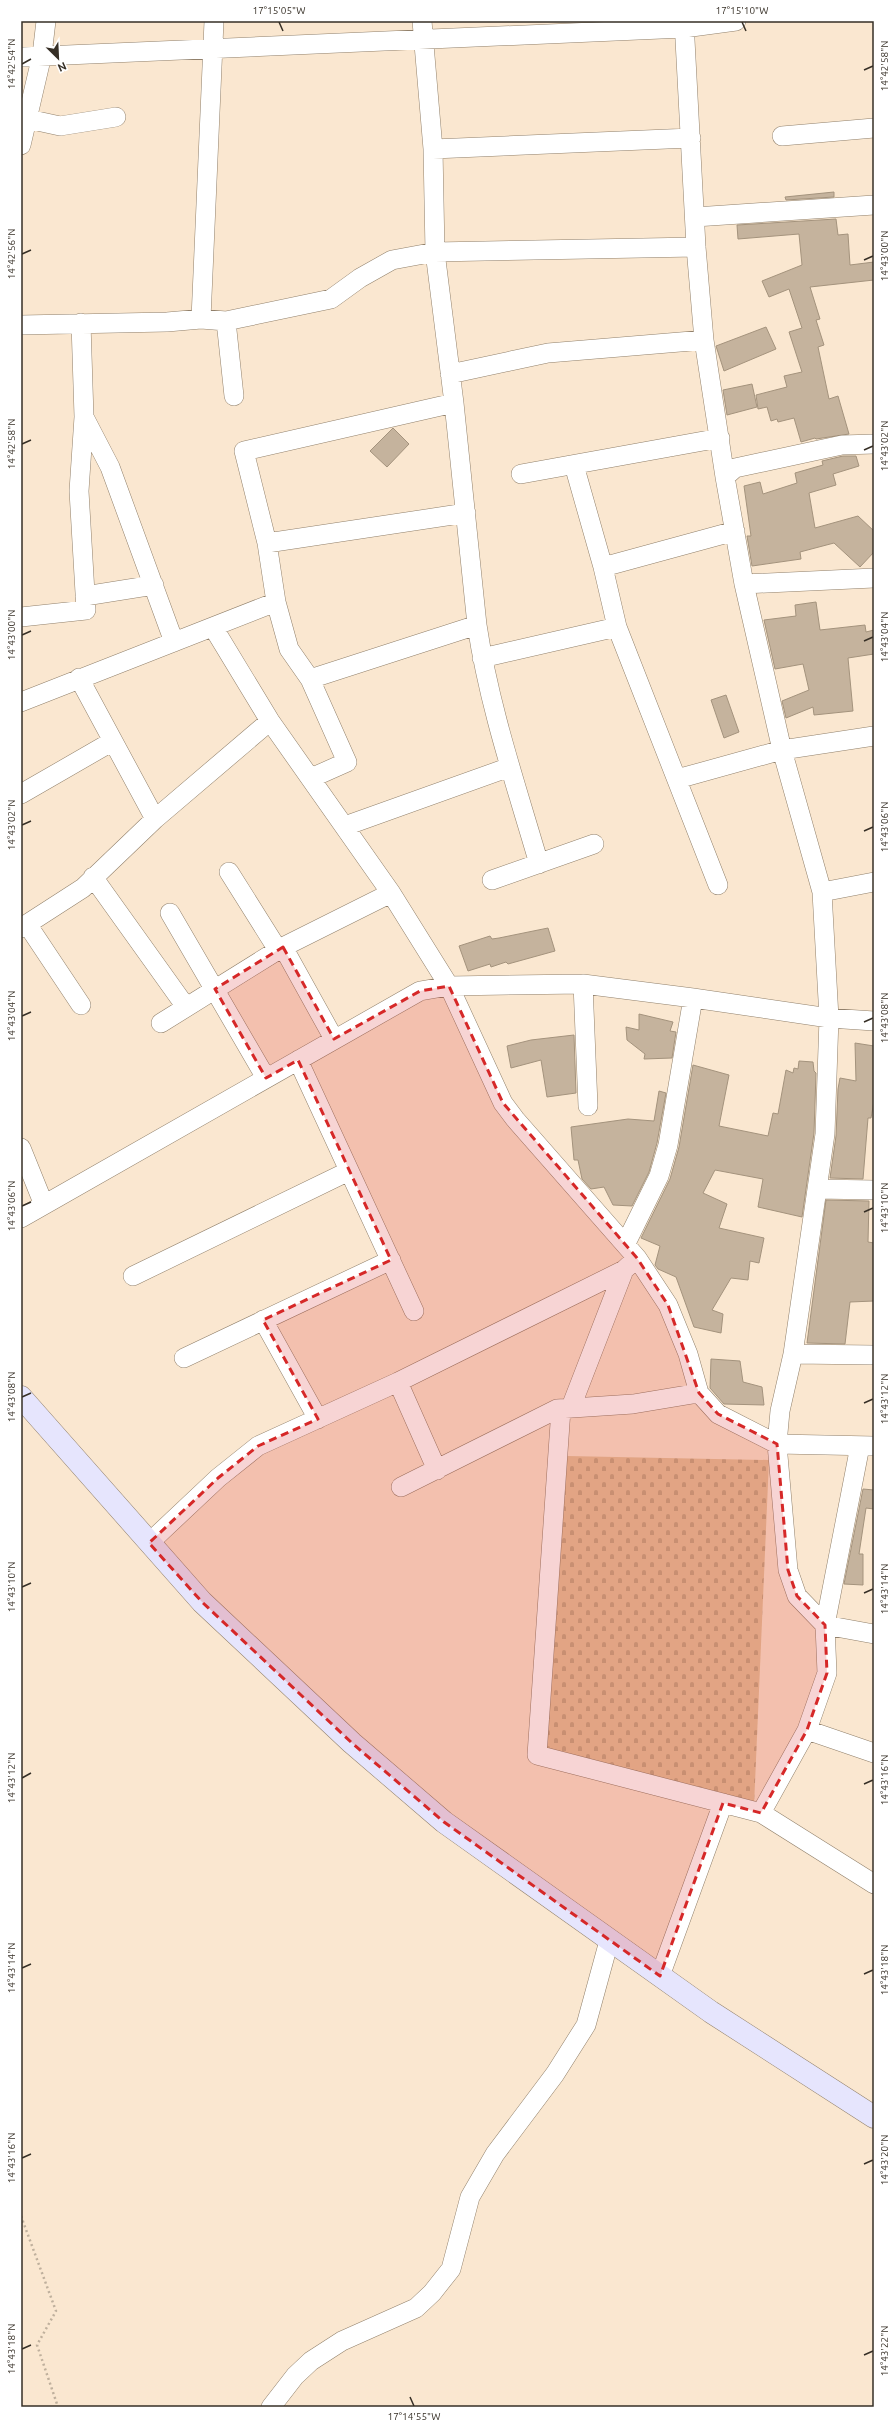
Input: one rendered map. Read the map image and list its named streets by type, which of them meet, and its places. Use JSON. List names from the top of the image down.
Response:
{
  "north": "bottom right",
  "coordinates": [
    "17°15'05\"W",
    "17°15'10\"W",
    "14°42'54\"N",
    "14°42'58\"N",
    "14°42'56\"N",
    "14°43'00\"N",
    "14°43'02\"N",
    "14°43'04\"N",
    "14°43'06\"N",
    "14°43'08\"N",
    "14°43'10\"N",
    "14°43'12\"N",
    "14°43'14\"N",
    "14°43'16\"N",
    "14°43'18\"N",
    "14°43'20\"N",
    "14°43'22\"N",
    "17°14'55\"W"
  ]
}
